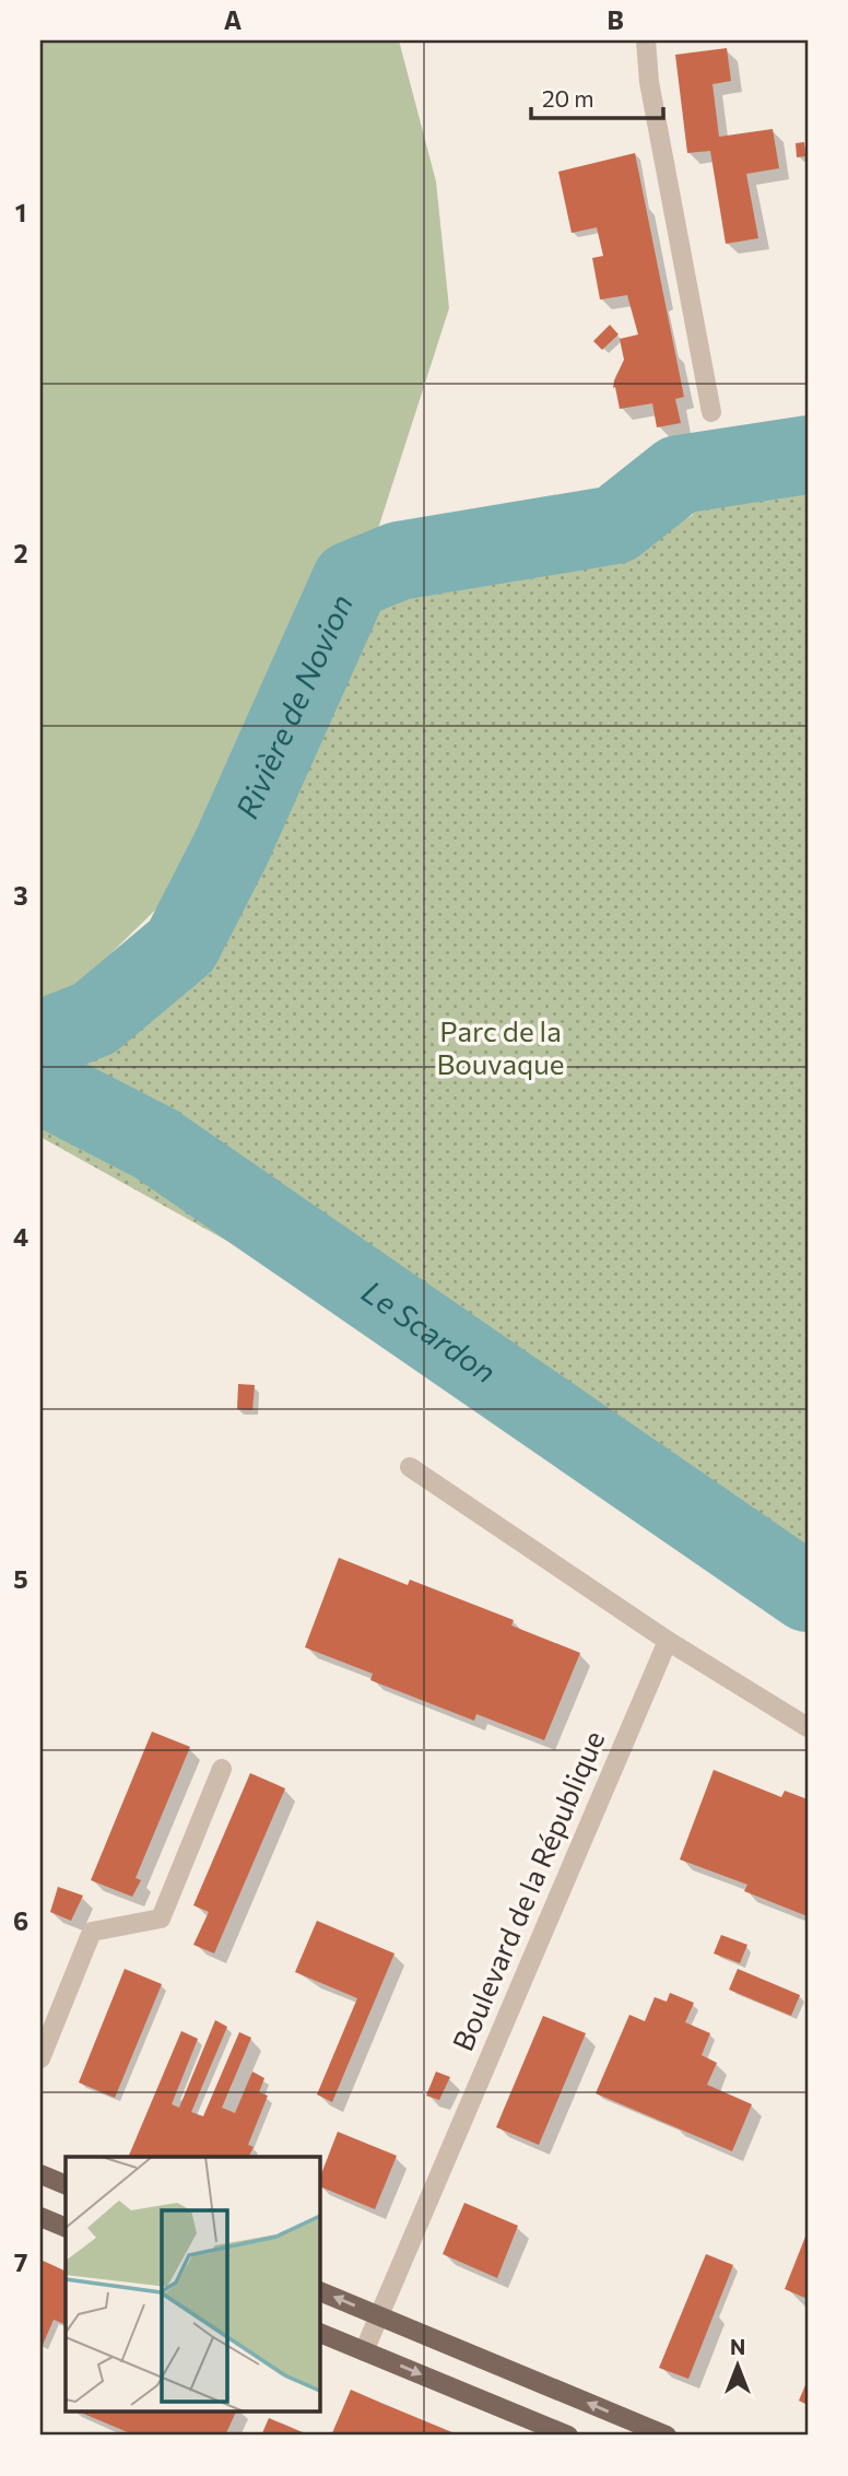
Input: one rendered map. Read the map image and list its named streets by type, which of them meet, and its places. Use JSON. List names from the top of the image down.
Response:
{
  "streets": {
    "street": ["Boulevard de la République"]
  },
  "water": ["Rivière de Novion", "Le Scardon"],
  "parks": ["Parc de la Bouvaque"],
  "scale_bar": "20 m",
  "north": "top",
  "grid": {
    "columns": ["A", "B"],
    "rows": [
      "1",
      "2",
      "3",
      "4",
      "5",
      "6",
      "7"
    ]
  }
}
